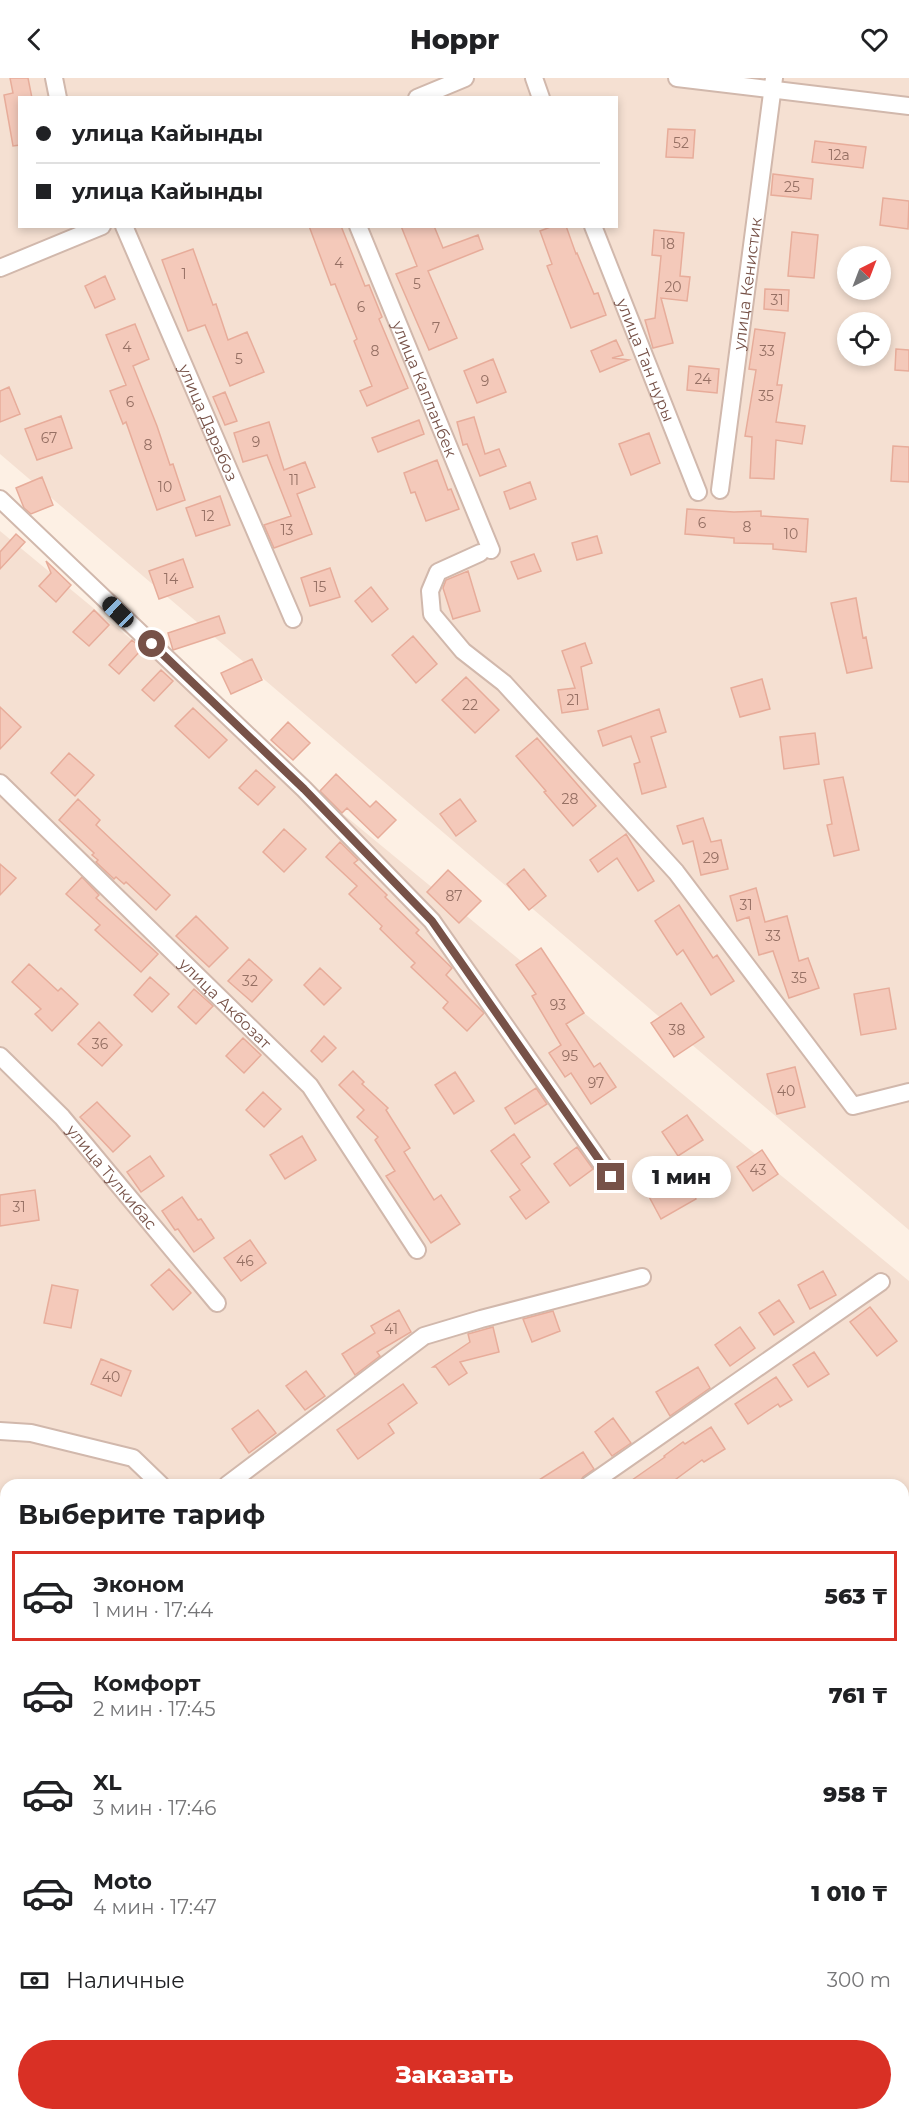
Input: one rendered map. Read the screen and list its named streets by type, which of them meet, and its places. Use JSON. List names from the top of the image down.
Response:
{
  "streets": {
    "street": [
      "улица Кенистик",
      "улица Тан нуры",
      "улица Капланбек",
      "улица Дарабоз",
      "улица Акбозат",
      "улица Тулкибас"
    ]
  },
  "house_numbers": [
    "52",
    "12а",
    "25",
    "18",
    "4",
    "1",
    "5",
    "20",
    "31",
    "6",
    "7",
    "4",
    "8",
    "33",
    "5",
    "24",
    "9",
    "35",
    "6",
    "67",
    "9",
    "8",
    "11",
    "10",
    "12",
    "6",
    "8",
    "13",
    "10",
    "14",
    "15",
    "21",
    "22",
    "28",
    "29",
    "87",
    "31",
    "33",
    "35",
    "32",
    "93",
    "38",
    "36",
    "95",
    "97",
    "40",
    "43",
    "31",
    "46",
    "41",
    "40"
  ],
  "north": "top right",
  "page": {
    "header": "Hoppr",
    "banner": ["улица Кайынды", "улица Кайынды"],
    "bubble": "1 мин",
    "heading": "Выберите тариф",
    "list": [
      {
        "name": "Эконом",
        "note": "1 мин · 17:44",
        "value": "563 ₸"
      },
      {
        "name": "Комфорт",
        "note": "2 мин · 17:45",
        "value": "761 ₸"
      },
      {
        "name": "XL",
        "note": "3 мин · 17:46",
        "value": "958 ₸"
      },
      {
        "name": "Moto",
        "note": "4 мин · 17:47",
        "value": "1 010 ₸"
      }
    ],
    "pay": ["Наличные", "300 m"],
    "buttons": "Заказать"
  }
}
